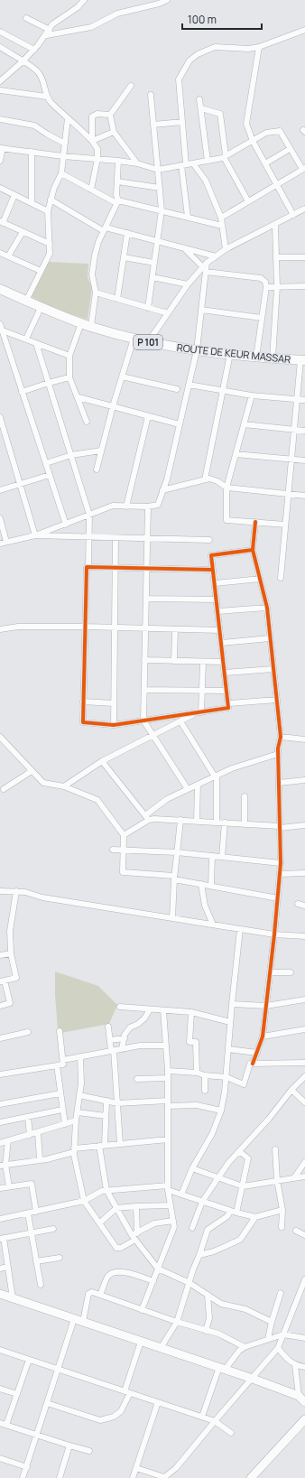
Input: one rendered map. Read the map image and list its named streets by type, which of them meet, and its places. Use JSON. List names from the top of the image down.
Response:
{
  "streets": {
    "main road": ["P 101", "ROUTE DE KEUR MASSAR"]
  },
  "scale_bar": "100 m"
}
